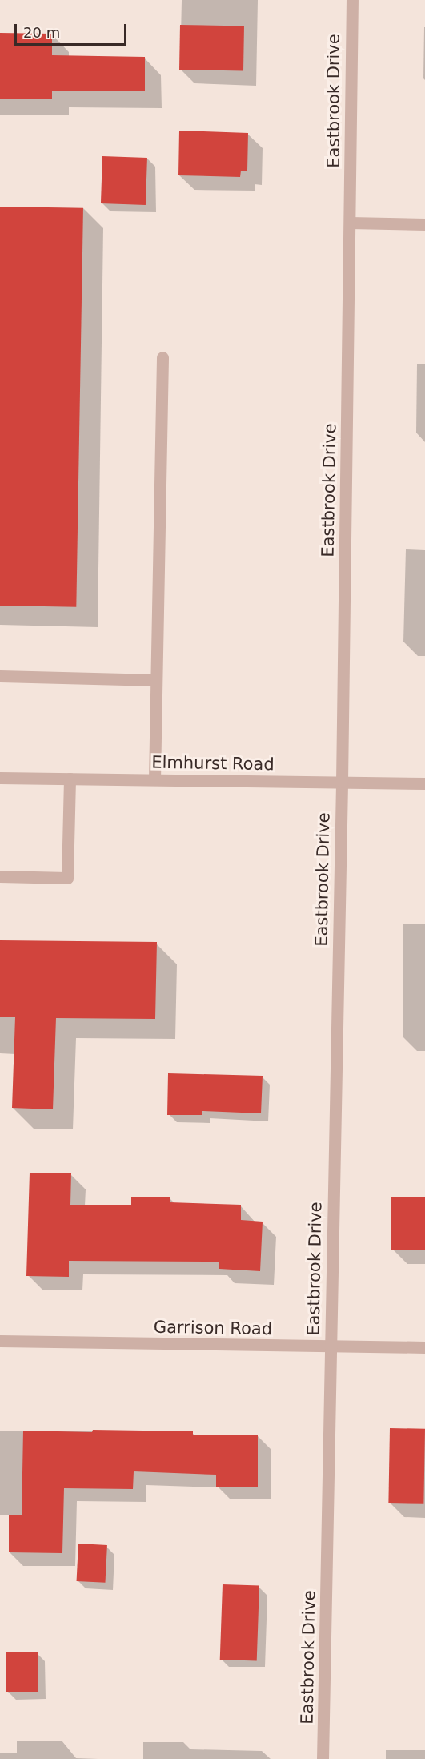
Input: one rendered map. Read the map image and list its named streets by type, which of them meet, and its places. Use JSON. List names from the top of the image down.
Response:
{
  "streets": {
    "street": ["Eastbrook Drive", "Elmhurst Road", "Garrison Road"]
  },
  "crossings": [
    ["Eastbrook Drive", "Elmhurst Road"],
    ["Eastbrook Drive", "Garrison Road"]
  ],
  "scale_bar": "20 m"
}
